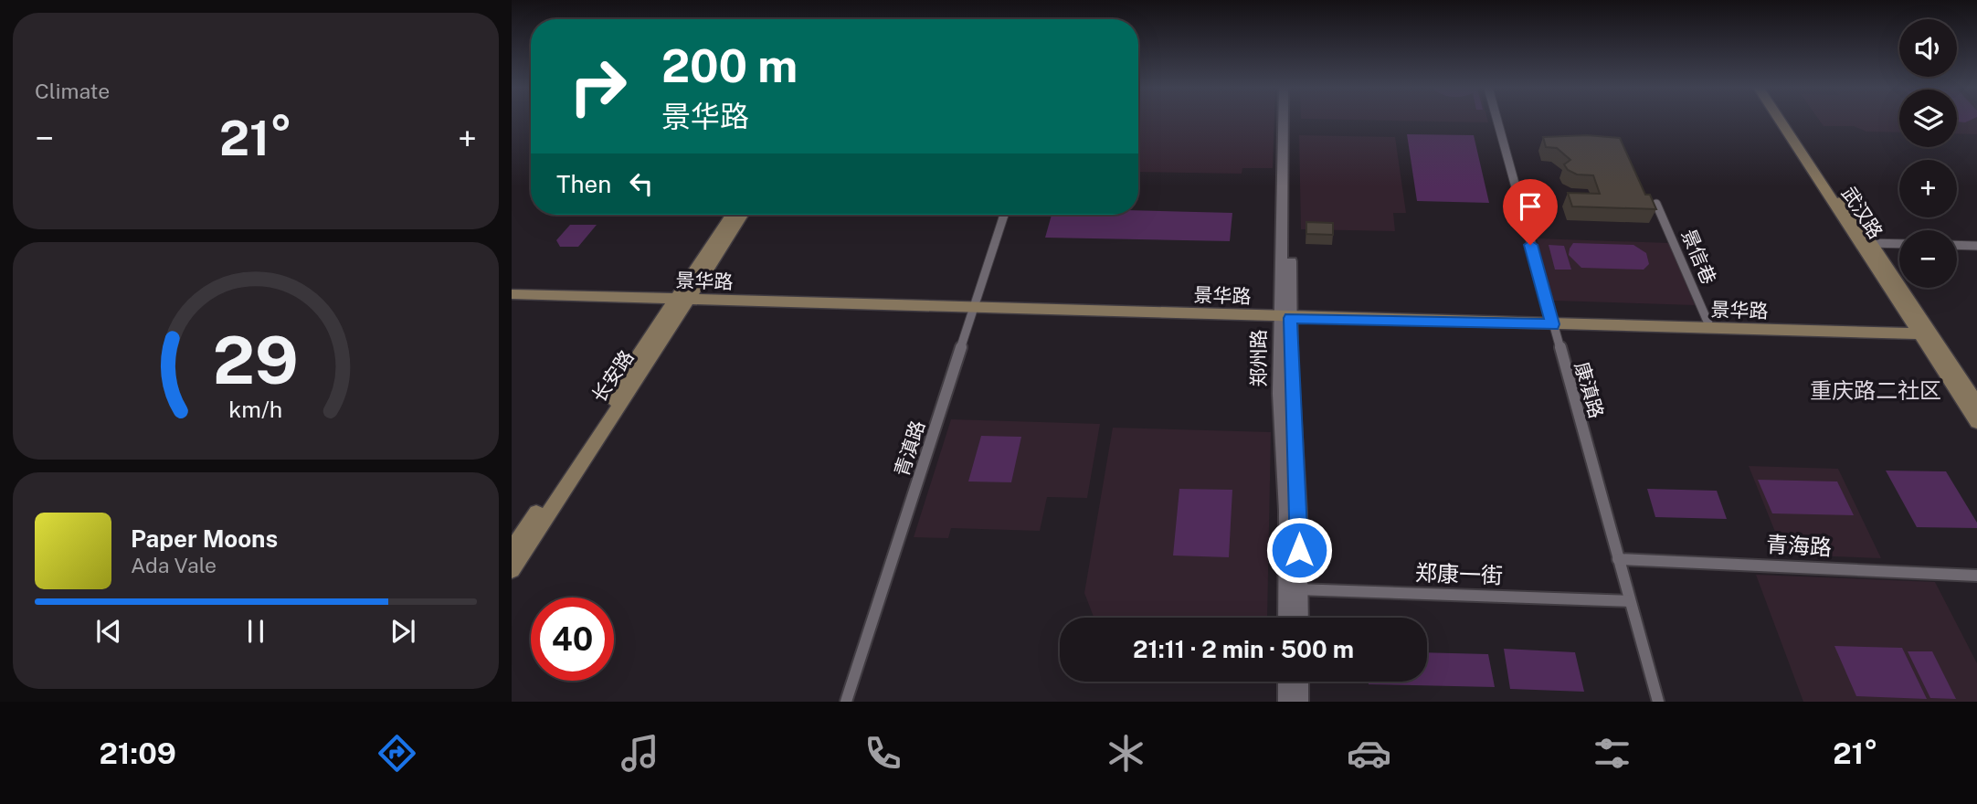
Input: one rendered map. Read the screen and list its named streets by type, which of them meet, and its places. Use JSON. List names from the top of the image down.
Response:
{
  "streets": {
    "main road": ["武汉路", "景华路", "长安路"],
    "street": [
      "景信巷",
      "郑州路",
      "康滇路",
      "青滇路",
      "青海路",
      "郑康一街"
    ]
  },
  "crossings": [
    ["武汉路", "景华路"],
    ["景信巷", "景华路"],
    ["景华路", "郑州路"],
    ["景华路", "长安路"],
    ["景华路", "康滇路"],
    ["景华路", "青滇路"],
    ["郑州路", "郑康一街"],
    ["康滇路", "青海路"],
    ["康滇路", "郑康一街"]
  ],
  "districts": ["重庆路二社区"],
  "page": {
    "tile": "Climate",
    "map_buttons": ["+", "−"],
    "turn": ["200 m", "景华路"],
    "heat": ["−", "21°", "+"],
    "then": "Then",
    "song": ["Paper Moons", "Ada Vale"],
    "limit": "40",
    "trip": "21:11 · 2 min · 500 m",
    "tabs": ["21:09", "21°"],
    "gauge": ["29", "km/h"]
  }
}
